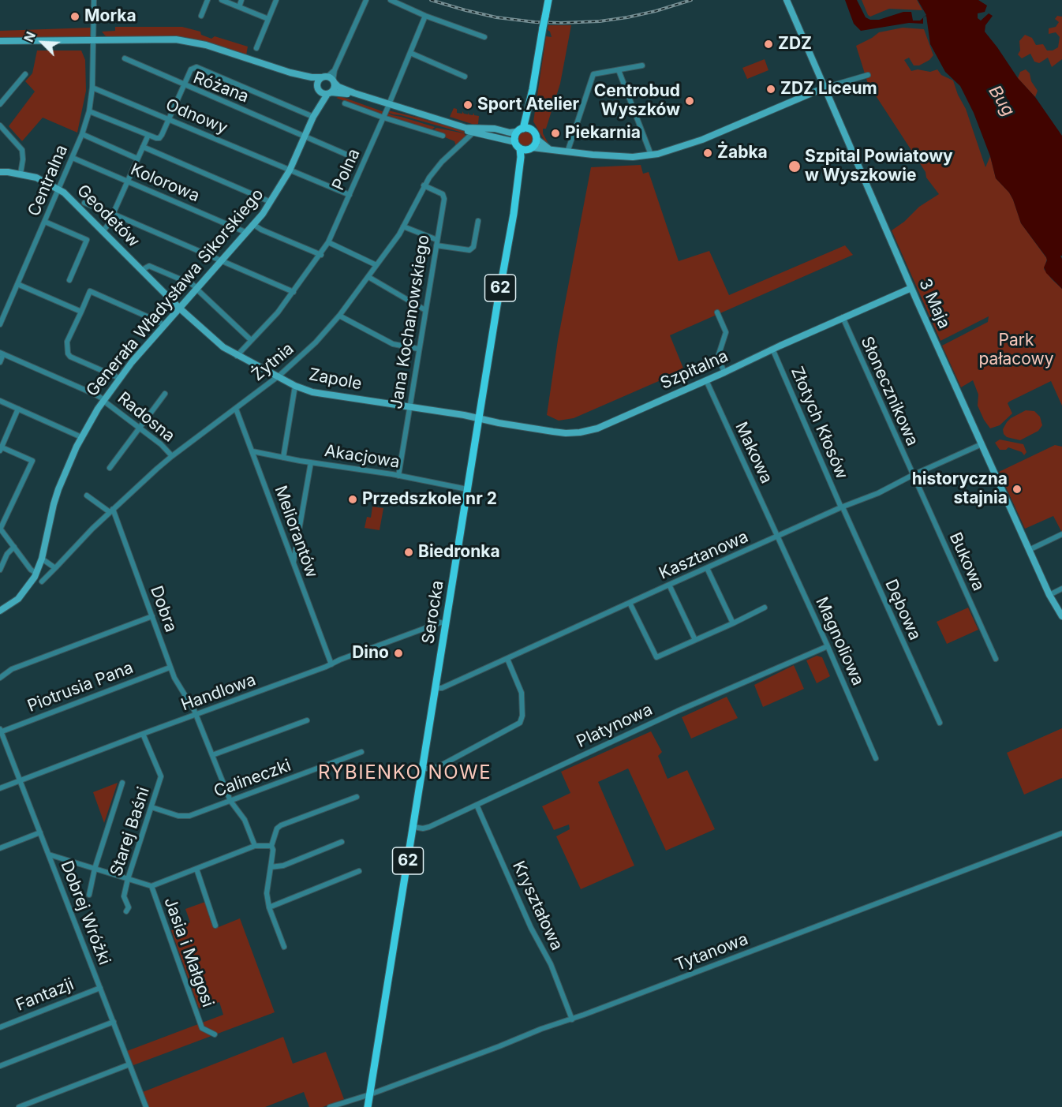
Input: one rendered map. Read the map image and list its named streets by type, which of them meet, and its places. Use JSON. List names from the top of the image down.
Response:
{
  "streets": {
    "main road": ["62", "Serocka"],
    "street": [
      "Różana",
      "Odnowy",
      "Polna",
      "Centralna",
      "Kolorowa",
      "Geodetów",
      "Generała Władysława Sikorskiego",
      "3 Maja",
      "Jana Kochanowskiego",
      "Żytnia",
      "Szpitalna",
      "Zapole",
      "Słonecznikowa",
      "Radosna",
      "Złotych Kłosów",
      "Makowa",
      "Akacjowa",
      "Meliorantów",
      "Kasztanowa",
      "Bukowa",
      "Dobra",
      "Dębowa",
      "Magnoliowa",
      "Piotrusia Pana",
      "Handlowa",
      "Platynowa",
      "Calineczki",
      "Starej Baśni",
      "Kryształowa",
      "Dobrej Wróżki",
      "Jasia i Małgosi",
      "Tytanowa",
      "Fantazji"
    ]
  },
  "crossings": [
    ["Różana", "Odnowy"],
    ["Różana", "Generała Władysława Sikorskiego"],
    ["Odnowy", "Polna"],
    ["Odnowy", "Centralna"],
    ["Odnowy", "Generała Władysława Sikorskiego"],
    ["Polna", "Zapole"],
    ["Centralna", "Kolorowa"],
    ["Centralna", "Geodetów"],
    ["Kolorowa", "Generała Władysława Sikorskiego"],
    ["Geodetów", "Generała Władysława Sikorskiego"],
    ["Geodetów", "Zapole"],
    ["62", "Serocka"],
    ["62", "Tytanowa"],
    ["Generała Władysława Sikorskiego", "Zapole"],
    ["Generała Władysława Sikorskiego", "Radosna"],
    ["3 Maja", "Szpitalna"],
    ["3 Maja", "Kasztanowa"],
    ["Jana Kochanowskiego", "Żytnia"],
    ["Jana Kochanowskiego", "Zapole"],
    ["Jana Kochanowskiego", "Akacjowa"],
    ["Żytnia", "Zapole"],
    ["Żytnia", "Radosna"],
    ["Żytnia", "Meliorantów"],
    ["Żytnia", "Dobra"],
    ["Szpitalna", "Zapole"],
    ["Szpitalna", "Słonecznikowa"],
    ["Szpitalna", "Złotych Kłosów"],
    ["Szpitalna", "Makowa"],
    ["Szpitalna", "Serocka"],
    ["Zapole", "Serocka"],
    ["Słonecznikowa", "Kasztanowa"],
    ["Słonecznikowa", "Bukowa"],
    ["Złotych Kłosów", "Kasztanowa"],
    ["Złotych Kłosów", "Dębowa"],
    ["Makowa", "Kasztanowa"],
    ["Makowa", "Magnoliowa"],
    ["Akacjowa", "Meliorantów"],
    ["Akacjowa", "Serocka"],
    ["Meliorantów", "Handlowa"],
    ["Kasztanowa", "Bukowa"],
    ["Kasztanowa", "Dębowa"],
    ["Kasztanowa", "Serocka"],
    ["Kasztanowa", "Magnoliowa"],
    ["Dobra", "Piotrusia Pana"],
    ["Dobra", "Handlowa"],
    ["Dobra", "Calineczki"],
    ["Serocka", "Handlowa"],
    ["Serocka", "Platynowa"],
    ["Serocka", "Tytanowa"],
    ["Magnoliowa", "Platynowa"],
    ["Piotrusia Pana", "Dobrej Wróżki"],
    ["Handlowa", "Starej Baśni"],
    ["Handlowa", "Dobrej Wróżki"],
    ["Platynowa", "Kryształowa"],
    ["Calineczki", "Starej Baśni"],
    ["Kryształowa", "Tytanowa"],
    ["Dobrej Wróżki", "Fantazji"]
  ],
  "districts": ["RYBIENKO NOWE"],
  "water": ["Bug"],
  "parks": ["Park pałacowy"],
  "places": [
    "Morka",
    "ZDZ",
    "ZDZ Liceum",
    "Centrobud Wyszków",
    "Sport Atelier",
    "Piekarnia",
    "Żabka",
    "Szpital Powiatowy w Wyszkowie",
    "historyczna stajnia",
    "Przedszkole nr 2",
    "Biedronka",
    "Dino"
  ],
  "north": "top left"
}
